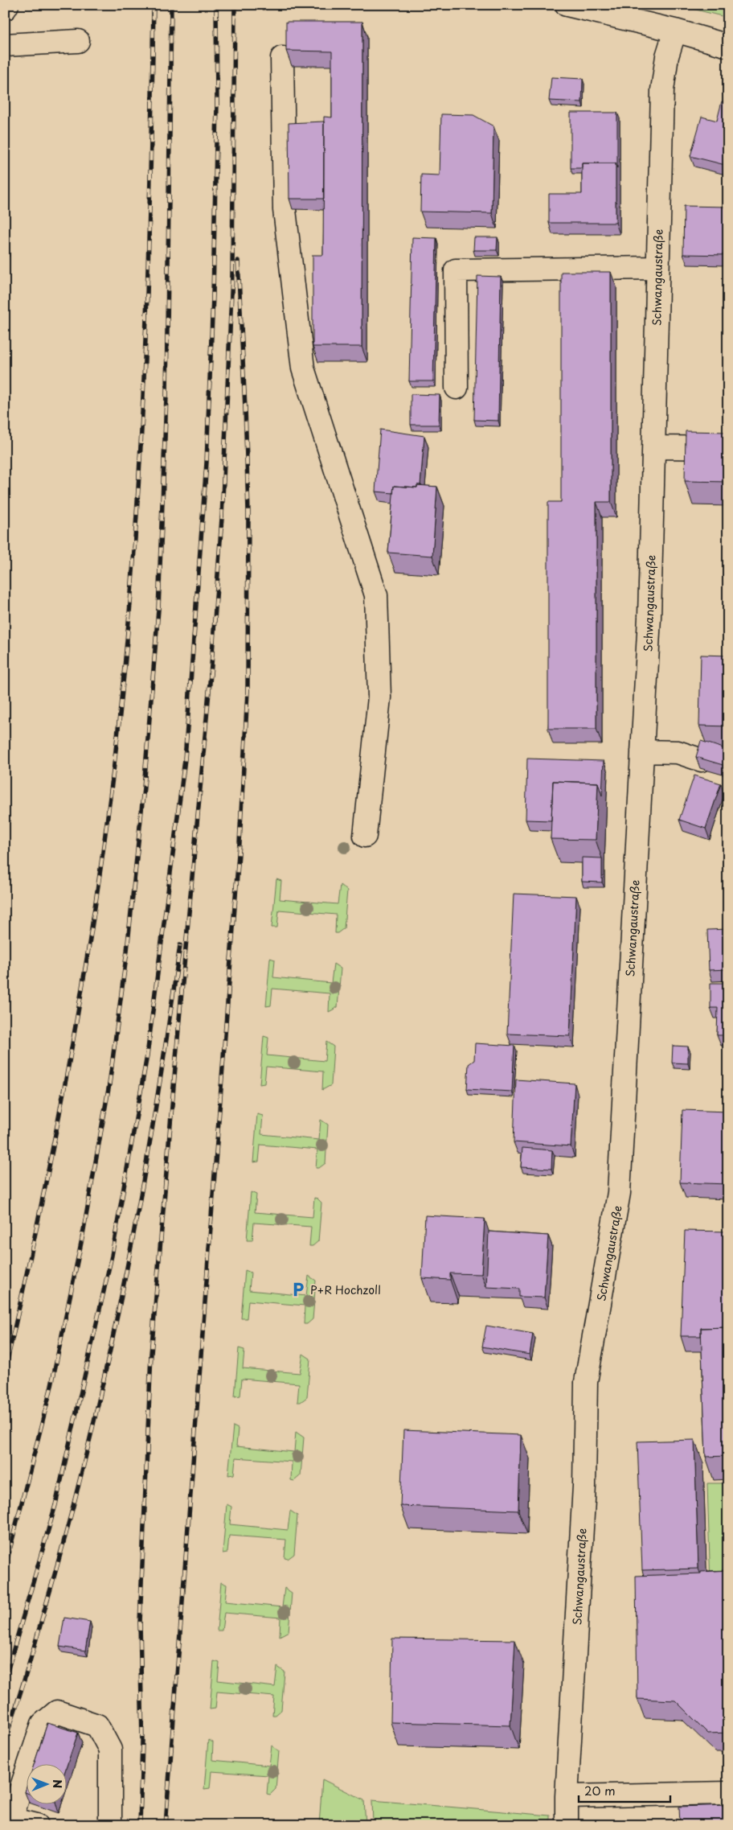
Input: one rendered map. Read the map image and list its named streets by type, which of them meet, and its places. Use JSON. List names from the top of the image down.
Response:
{
  "streets": {
    "street": ["Schwangaustraße"]
  },
  "places": {
    "parking": ["P+R Hochzoll"]
  },
  "scale_bar": "20 m",
  "north": "right"
}
